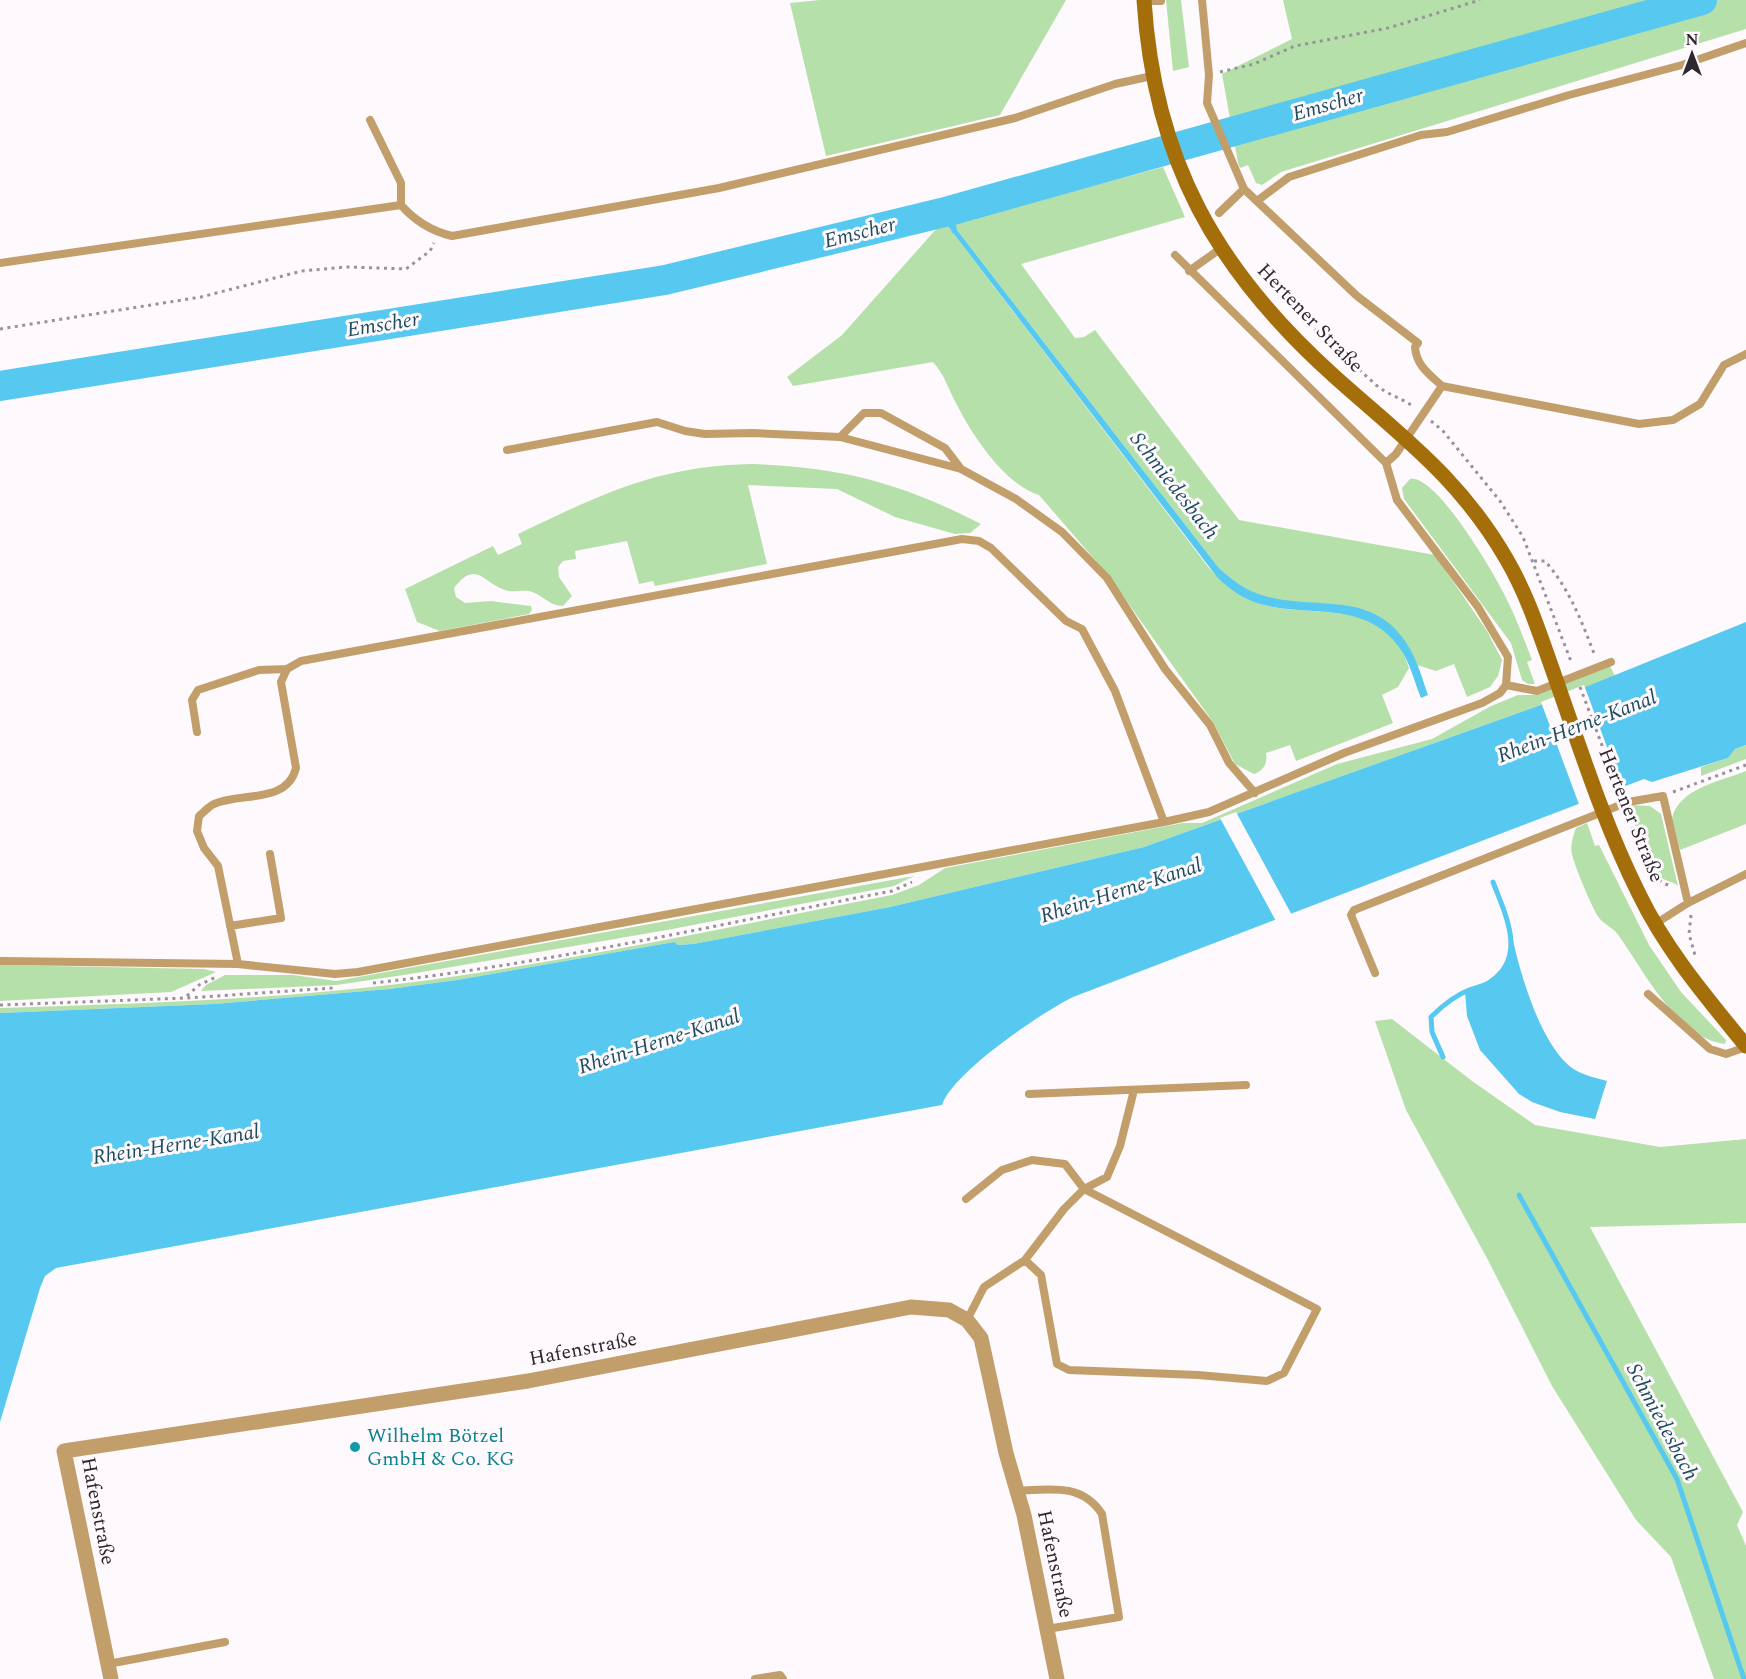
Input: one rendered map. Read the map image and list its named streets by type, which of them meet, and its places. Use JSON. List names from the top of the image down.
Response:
{
  "streets": {
    "main road": ["Hertener Straße"],
    "street": ["Hafenstraße"]
  },
  "water": ["Emscher", "Schmiedesbach", "Rhein-Herne-Kanal"],
  "places": ["Wilhelm Bötzel GmbH & Co. KG"],
  "north": "top"
}
